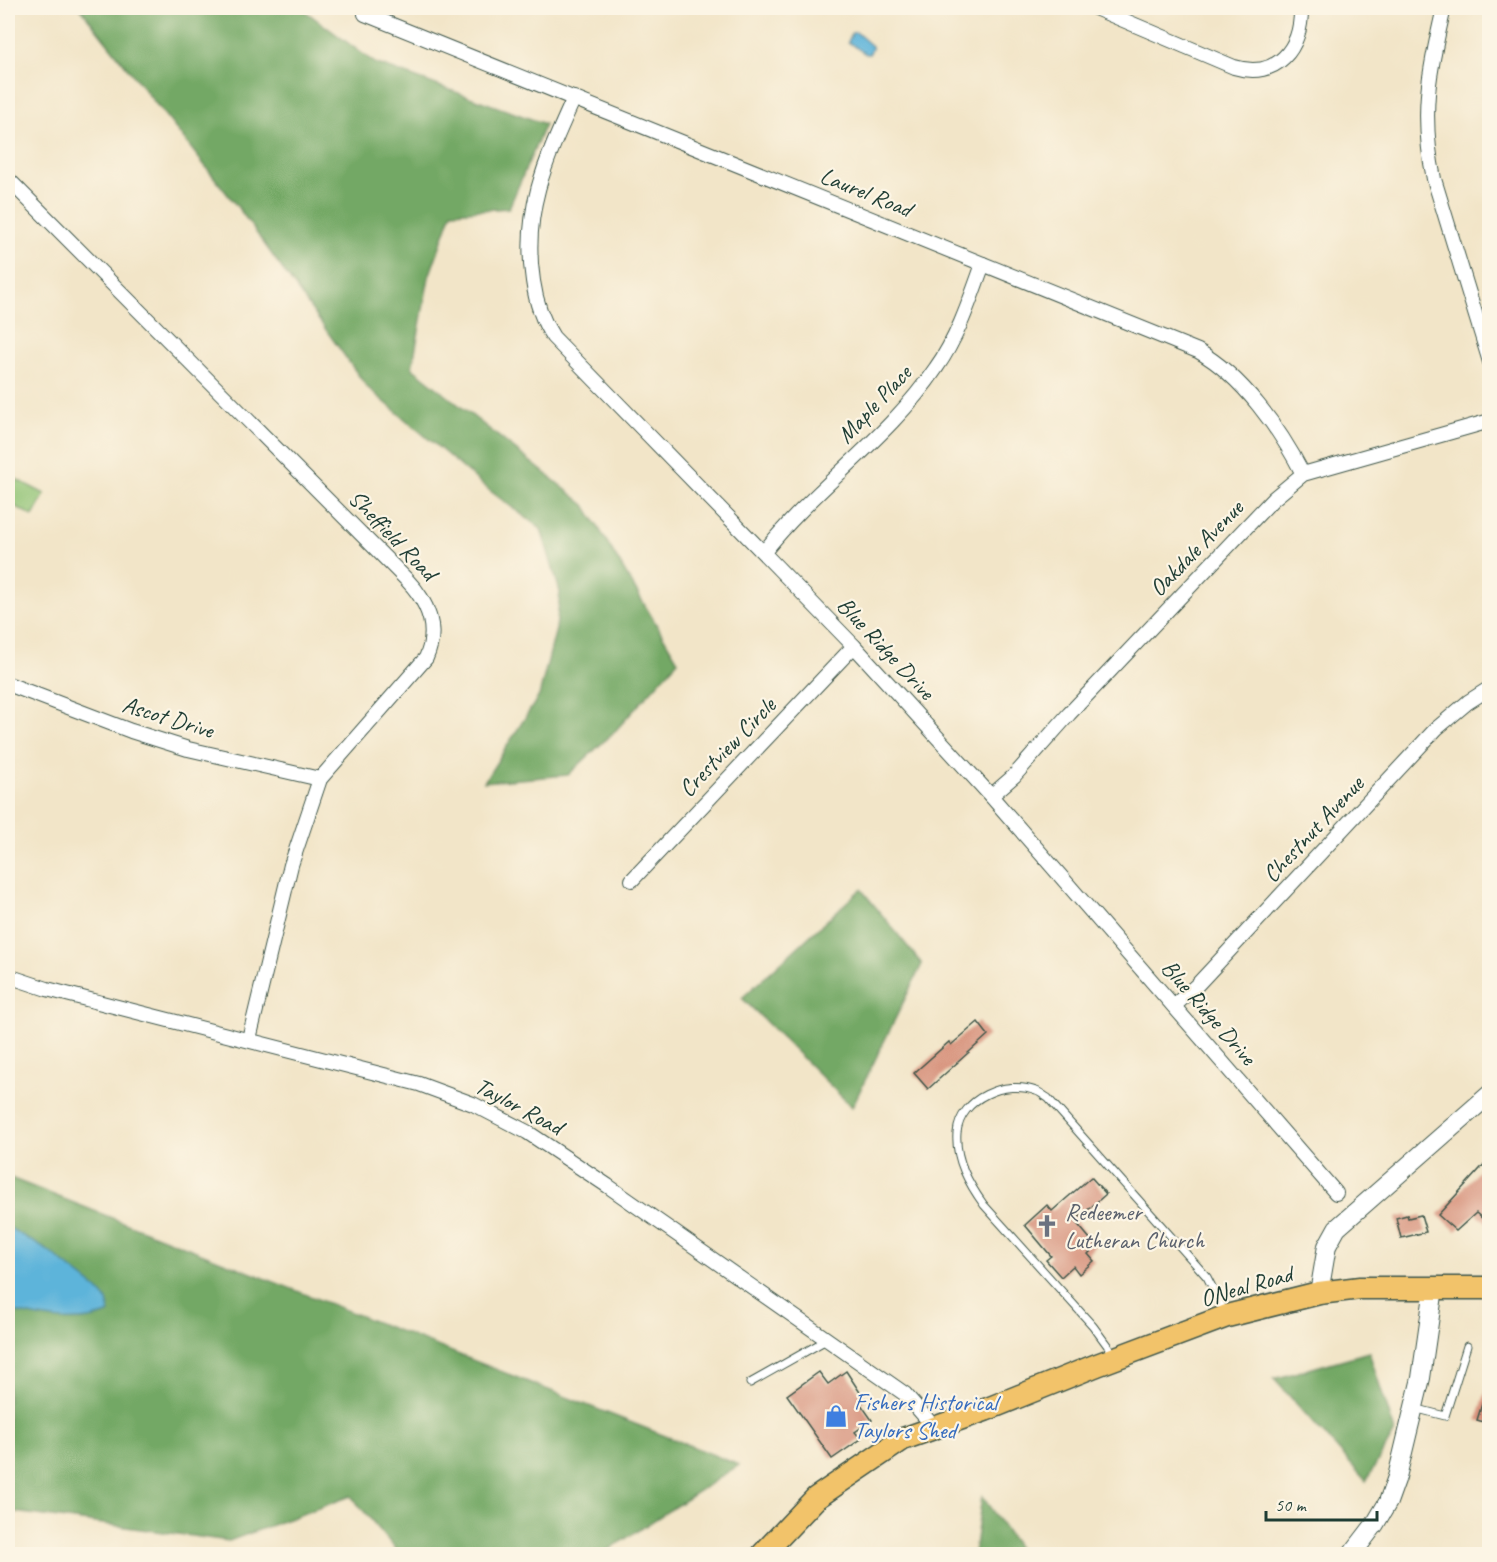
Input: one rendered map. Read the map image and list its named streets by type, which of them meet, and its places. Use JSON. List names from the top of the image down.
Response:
{
  "streets": {
    "main road": ["ONeal Road"],
    "street": [
      "Laurel Road",
      "Maple Place",
      "Sheffield Road",
      "Oakdale Avenue",
      "Blue Ridge Drive",
      "Ascot Drive",
      "Crestview Circle",
      "Chestnut Avenue",
      "Taylor Road"
    ]
  },
  "crossings": [
    ["Laurel Road", "Maple Place"],
    ["Laurel Road", "Oakdale Avenue"],
    ["Laurel Road", "Blue Ridge Drive"],
    ["Maple Place", "Blue Ridge Drive"],
    ["Sheffield Road", "Ascot Drive"],
    ["Sheffield Road", "Taylor Road"],
    ["Oakdale Avenue", "Blue Ridge Drive"],
    ["Blue Ridge Drive", "Crestview Circle"],
    ["Blue Ridge Drive", "Chestnut Avenue"],
    ["Taylor Road", "ONeal Road"]
  ],
  "places": {
    "church": ["Redeemer Lutheran Church"],
    "shop": ["Fishers Historical Taylors Shed"]
  },
  "scale_bar": "50 m"
}
